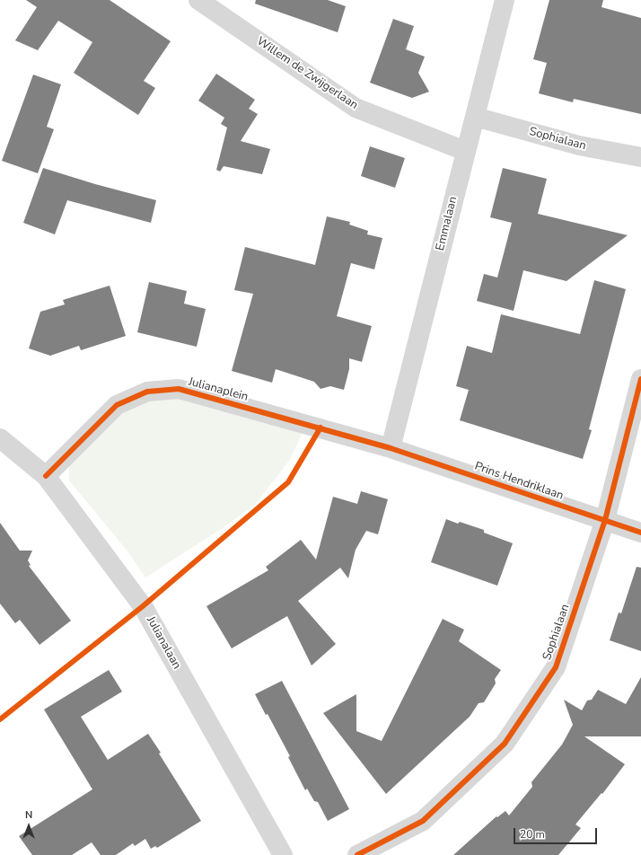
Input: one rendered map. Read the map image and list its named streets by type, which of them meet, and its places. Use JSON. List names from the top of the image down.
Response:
{
  "streets": {
    "street": [
      "Willem de Zwijgerlaan",
      "Sophialaan",
      "Emmalaan",
      "Julianaplein",
      "Prins Hendriklaan",
      "Julianalaan"
    ]
  },
  "crossings": [
    ["Willem de Zwijgerlaan", "Emmalaan"],
    ["Sophialaan", "Emmalaan"],
    ["Sophialaan", "Prins Hendriklaan"],
    ["Emmalaan", "Julianaplein"],
    ["Emmalaan", "Prins Hendriklaan"],
    ["Julianaplein", "Prins Hendriklaan"],
    ["Julianaplein", "Julianalaan"]
  ],
  "scale_bar": "20 m",
  "north": "top"
}
